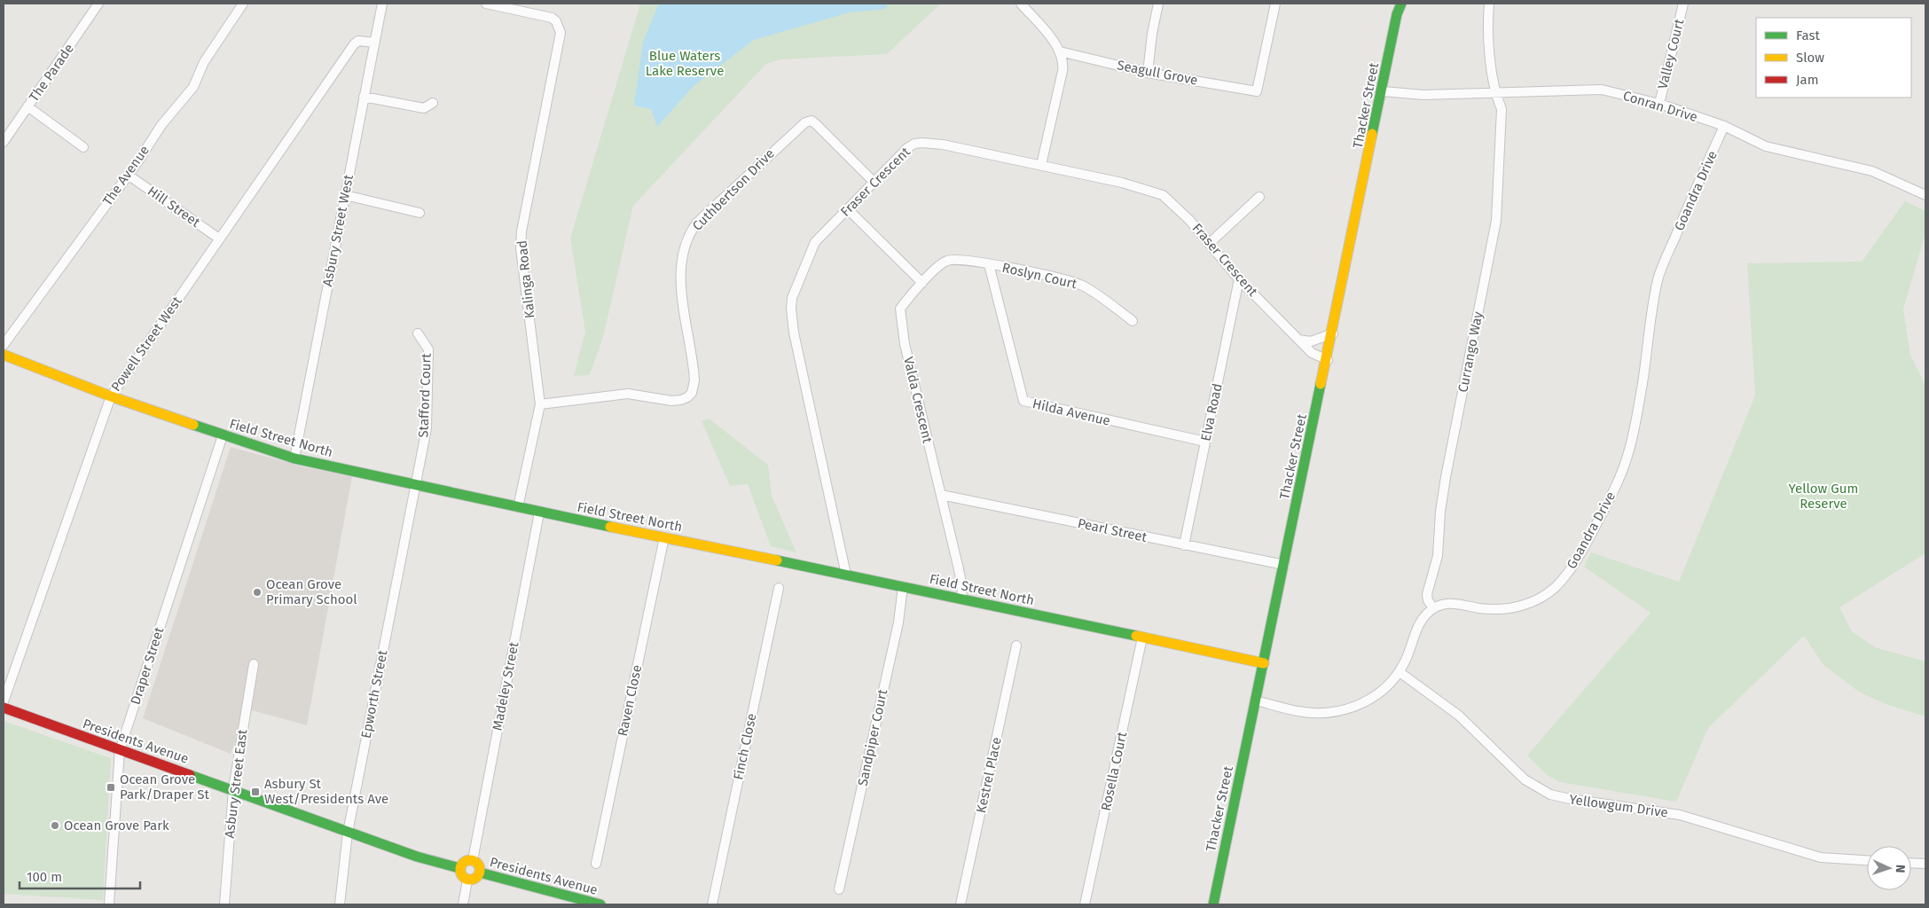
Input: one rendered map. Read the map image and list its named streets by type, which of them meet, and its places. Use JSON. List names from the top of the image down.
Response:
{
  "streets": {
    "street": [
      "Valley Court",
      "The Parade",
      "Seagull Grove",
      "Thacker Street",
      "Conran Drive",
      "The Avenue",
      "Fraser Crescent",
      "Cuthbertson Drive",
      "Goandra Drive",
      "Hill Street",
      "Asbury Street West",
      "Roslyn Court",
      "Kalinga Road",
      "Powell Street West",
      "Currango Way",
      "Stafford Court",
      "Valda Crescent",
      "Hilda Avenue",
      "Elva Road",
      "Field Street North",
      "Pearl Street",
      "Draper Street",
      "Madeley Street",
      "Epworth Street",
      "Raven Close",
      "Sandpiper Court",
      "Presidents Avenue",
      "Finch Close",
      "Rosella Court",
      "Kestrel Place",
      "Asbury Street East",
      "Yellowgum Drive"
    ]
  },
  "crossings": [
    ["Valley Court", "Conran Drive"],
    ["Thacker Street", "Conran Drive"],
    ["Thacker Street", "Fraser Crescent"],
    ["Thacker Street", "Field Street North"],
    ["Thacker Street", "Pearl Street"],
    ["Conran Drive", "Goandra Drive"],
    ["Conran Drive", "Currango Way"],
    ["The Avenue", "Hill Street"],
    ["Fraser Crescent", "Cuthbertson Drive"],
    ["Fraser Crescent", "Elva Road"],
    ["Fraser Crescent", "Field Street North"],
    ["Cuthbertson Drive", "Kalinga Road"],
    ["Goandra Drive", "Currango Way"],
    ["Hill Street", "Powell Street West"],
    ["Asbury Street West", "Powell Street West"],
    ["Asbury Street West", "Field Street North"],
    ["Roslyn Court", "Valda Crescent"],
    ["Roslyn Court", "Hilda Avenue"],
    ["Kalinga Road", "Field Street North"],
    ["Powell Street West", "Field Street North"],
    ["Stafford Court", "Field Street North"],
    ["Stafford Court", "Epworth Street"],
    ["Valda Crescent", "Hilda Avenue"],
    ["Valda Crescent", "Field Street North"],
    ["Valda Crescent", "Pearl Street"],
    ["Hilda Avenue", "Elva Road"],
    ["Elva Road", "Pearl Street"],
    ["Field Street North", "Draper Street"],
    ["Field Street North", "Madeley Street"],
    ["Field Street North", "Epworth Street"],
    ["Field Street North", "Raven Close"],
    ["Field Street North", "Sandpiper Court"],
    ["Field Street North", "Rosella Court"],
    ["Draper Street", "Presidents Avenue"],
    ["Madeley Street", "Presidents Avenue"],
    ["Epworth Street", "Presidents Avenue"],
    ["Presidents Avenue", "Asbury Street East"]
  ],
  "parks": ["Blue Waters Lake Reserve", "Yellow Gum Reserve"],
  "places": {
    "other": ["Ocean Grove Primary School", "Ocean Grove Park"],
    "transit": ["Ocean Grove Park/Draper St", "Asbury St West/Presidents Ave"]
  },
  "legend": ["Fast", "Slow", "Jam"],
  "scale_bar": "100 m",
  "north": "right"
}
